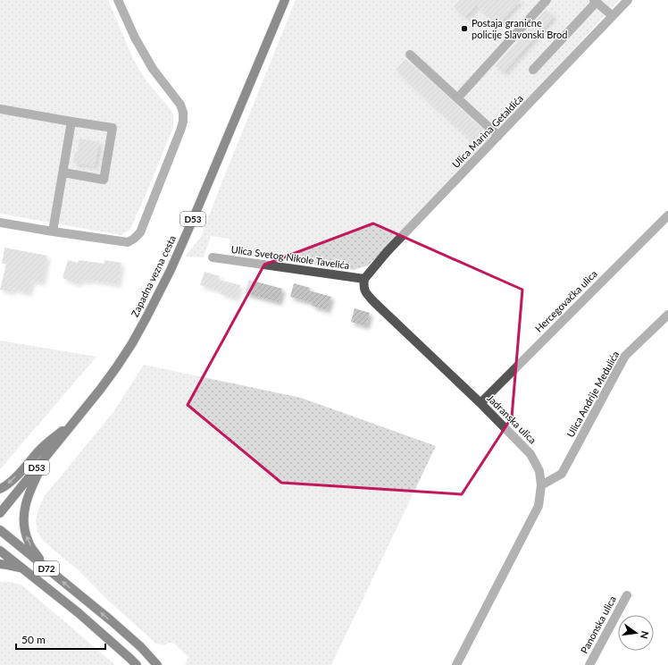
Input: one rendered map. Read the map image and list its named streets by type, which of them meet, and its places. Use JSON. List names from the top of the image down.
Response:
{
  "streets": {
    "main road": ["D53", "Zapadna vezna cesta", "D72"],
    "street": [
      "Ulica Marina Getaldića",
      "Ulica Svetog Nikole Tavelića",
      "Hercegovačka ulica",
      "Ulica Andrije Medulića",
      "Jadranska ulica",
      "Panonska ulica"
    ]
  },
  "crossings": [
    ["Ulica Marina Getaldića", "Ulica Svetog Nikole Tavelića"],
    ["Ulica Marina Getaldića", "Jadranska ulica"],
    ["Ulica Svetog Nikole Tavelića", "Jadranska ulica"],
    ["Hercegovačka ulica", "Jadranska ulica"],
    ["Ulica Andrije Medulića", "Jadranska ulica"]
  ],
  "places": ["Postaja granične policije Slavonski Brod"],
  "scale_bar": "50 m",
  "north": "right"
}
